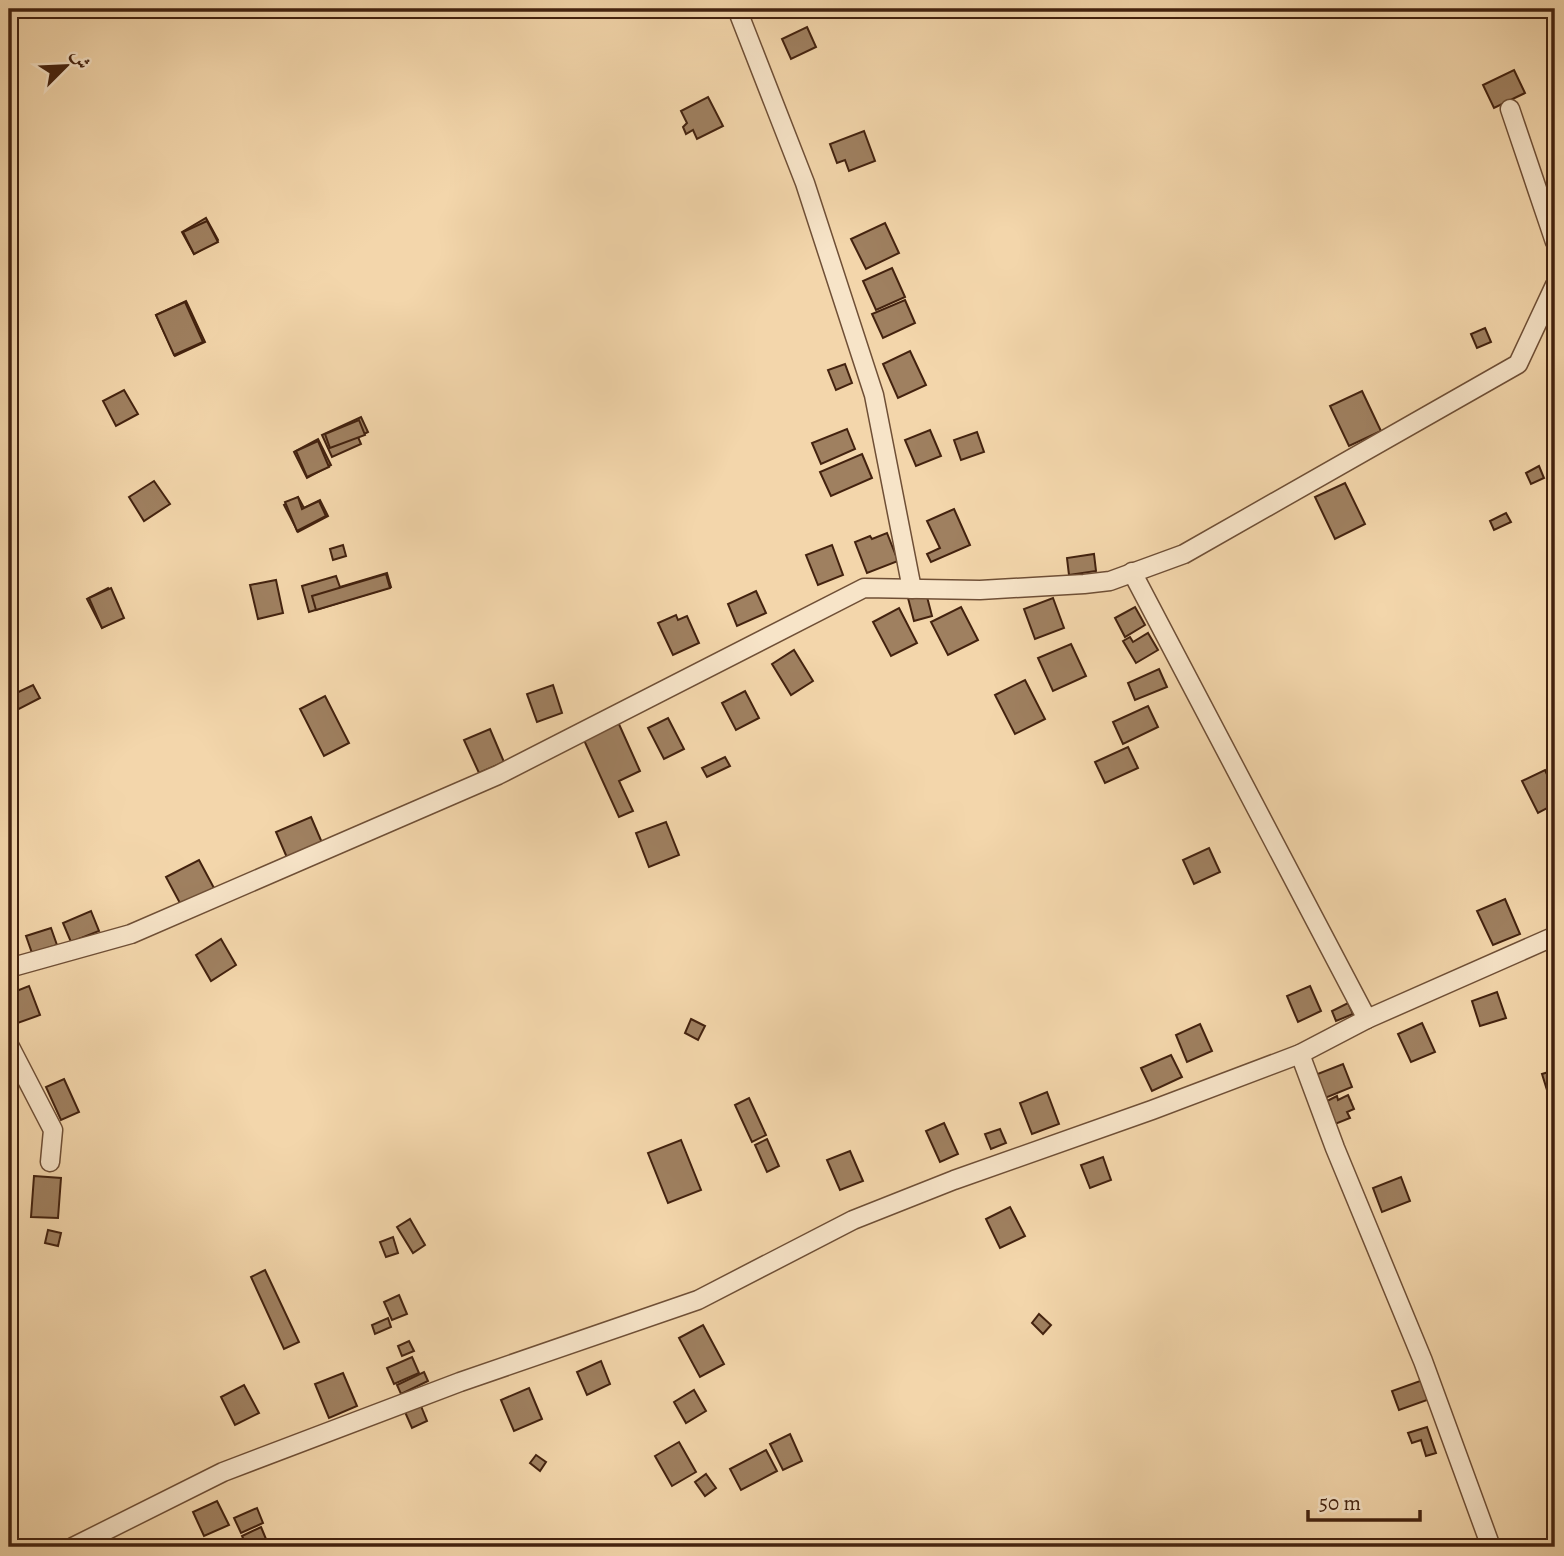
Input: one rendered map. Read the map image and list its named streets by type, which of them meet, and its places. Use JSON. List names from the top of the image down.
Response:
{
  "scale_bar": "50 m",
  "north": "top right"
}
